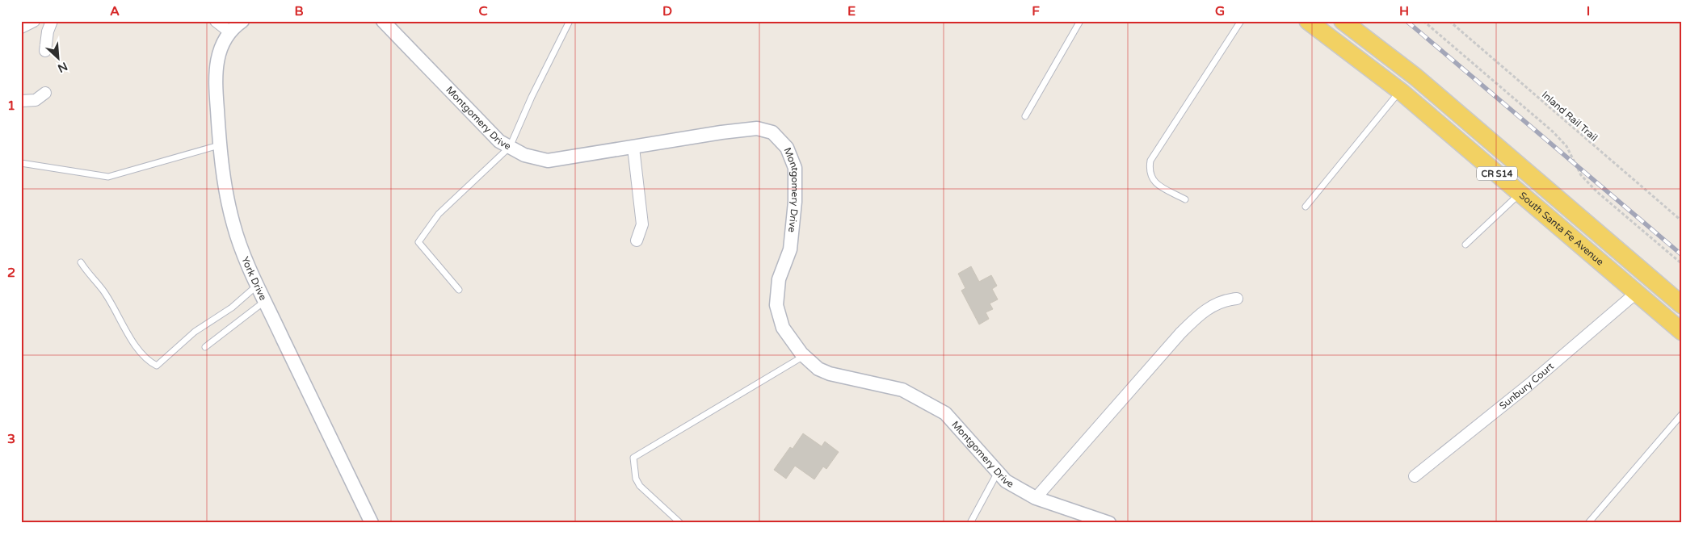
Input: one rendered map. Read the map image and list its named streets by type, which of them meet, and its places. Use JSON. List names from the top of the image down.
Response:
{
  "streets": {
    "main road": ["CR S14", "South Santa Fe Avenue"],
    "street": ["Montgomery Drive", "York Drive", "Sunbury Court"],
    "path": ["Inland Rail Trail"]
  },
  "crossings": [
    ["South Santa Fe Avenue", "Sunbury Court"]
  ],
  "north": "bottom right",
  "grid": {
    "columns": [
      "A",
      "B",
      "C",
      "D",
      "E",
      "F",
      "G",
      "H",
      "I"
    ],
    "rows": ["1", "2", "3"]
  }
}
